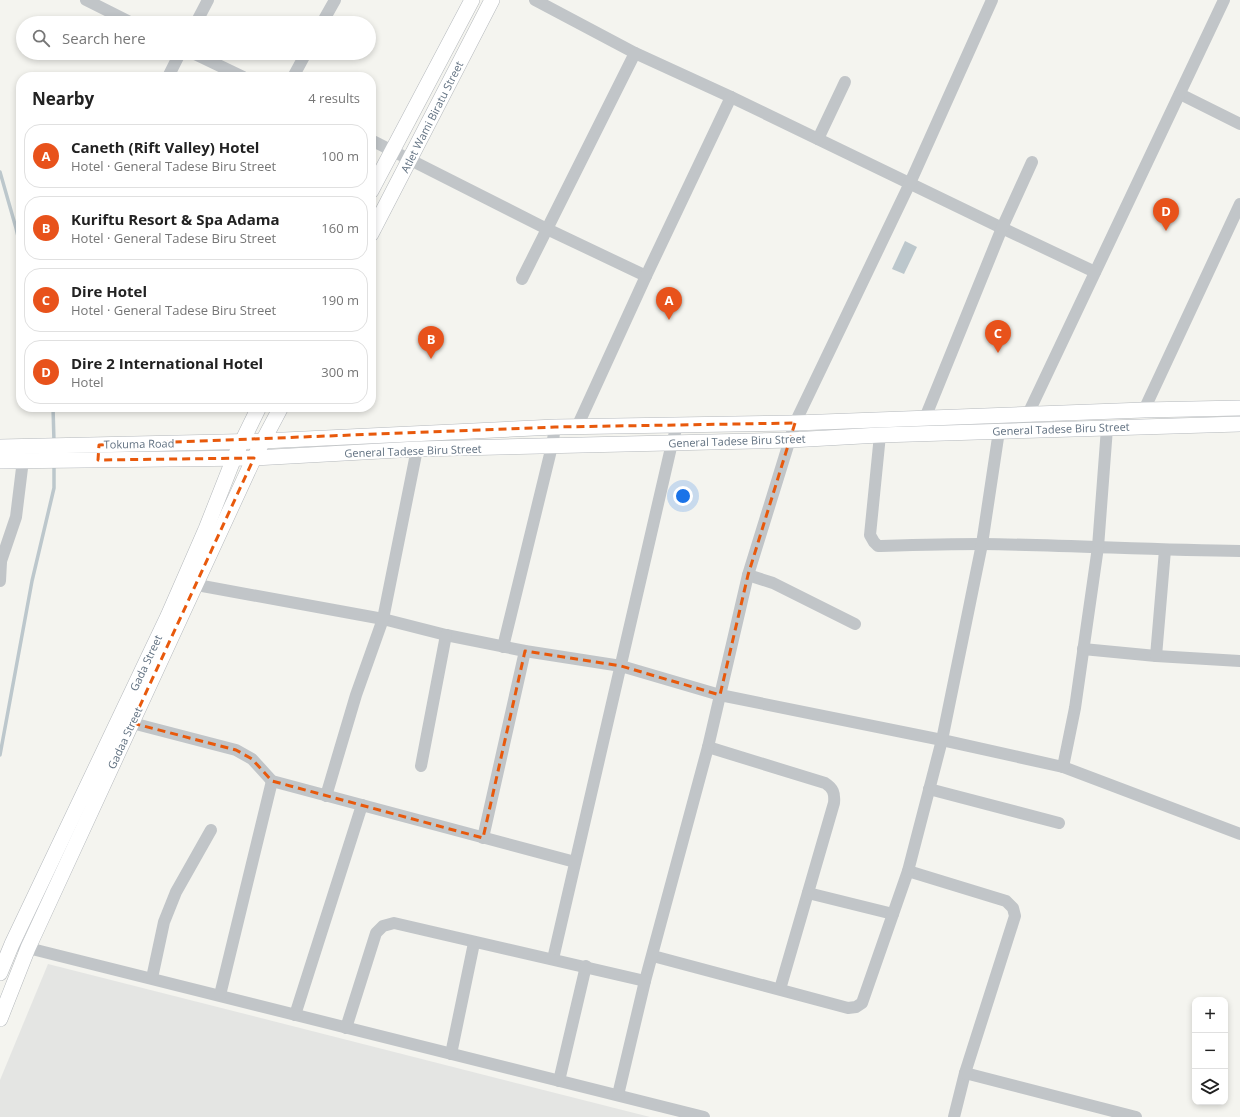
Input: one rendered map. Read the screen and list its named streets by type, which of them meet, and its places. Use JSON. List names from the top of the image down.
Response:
{
  "streets": {
    "main road": [
      "Atlet Wami Biratu Street",
      "General Tadese Biru Street",
      "Tokuma Road",
      "Gada Street",
      "Gadaa Street"
    ]
  },
  "crossings": [
    ["General Tadese Biru Street", "Tokuma Road"],
    ["General Tadese Biru Street", "Gada Street"],
    ["General Tadese Biru Street", "Gadaa Street"],
    ["Tokuma Road", "Gada Street"]
  ],
  "page": {
    "search": "Search here",
    "heading": ["Nearby", "4 results"],
    "list": [
      {
        "mark": "A",
        "name": "Caneth (Rift Valley) Hotel",
        "note": "Hotel · General Tadese Biru Street",
        "value": "100 m"
      },
      {
        "mark": "B",
        "name": "Kuriftu Resort & Spa Adama",
        "note": "Hotel · General Tadese Biru Street",
        "value": "160 m"
      },
      {
        "mark": "C",
        "name": "Dire Hotel",
        "note": "Hotel · General Tadese Biru Street",
        "value": "190 m"
      },
      {
        "mark": "D",
        "name": "Dire 2 International Hotel",
        "note": "Hotel",
        "value": "300 m"
      }
    ],
    "pins": [
      "D",
      "A",
      "C",
      "B"
    ],
    "map_buttons": ["+", "−"]
  }
}
